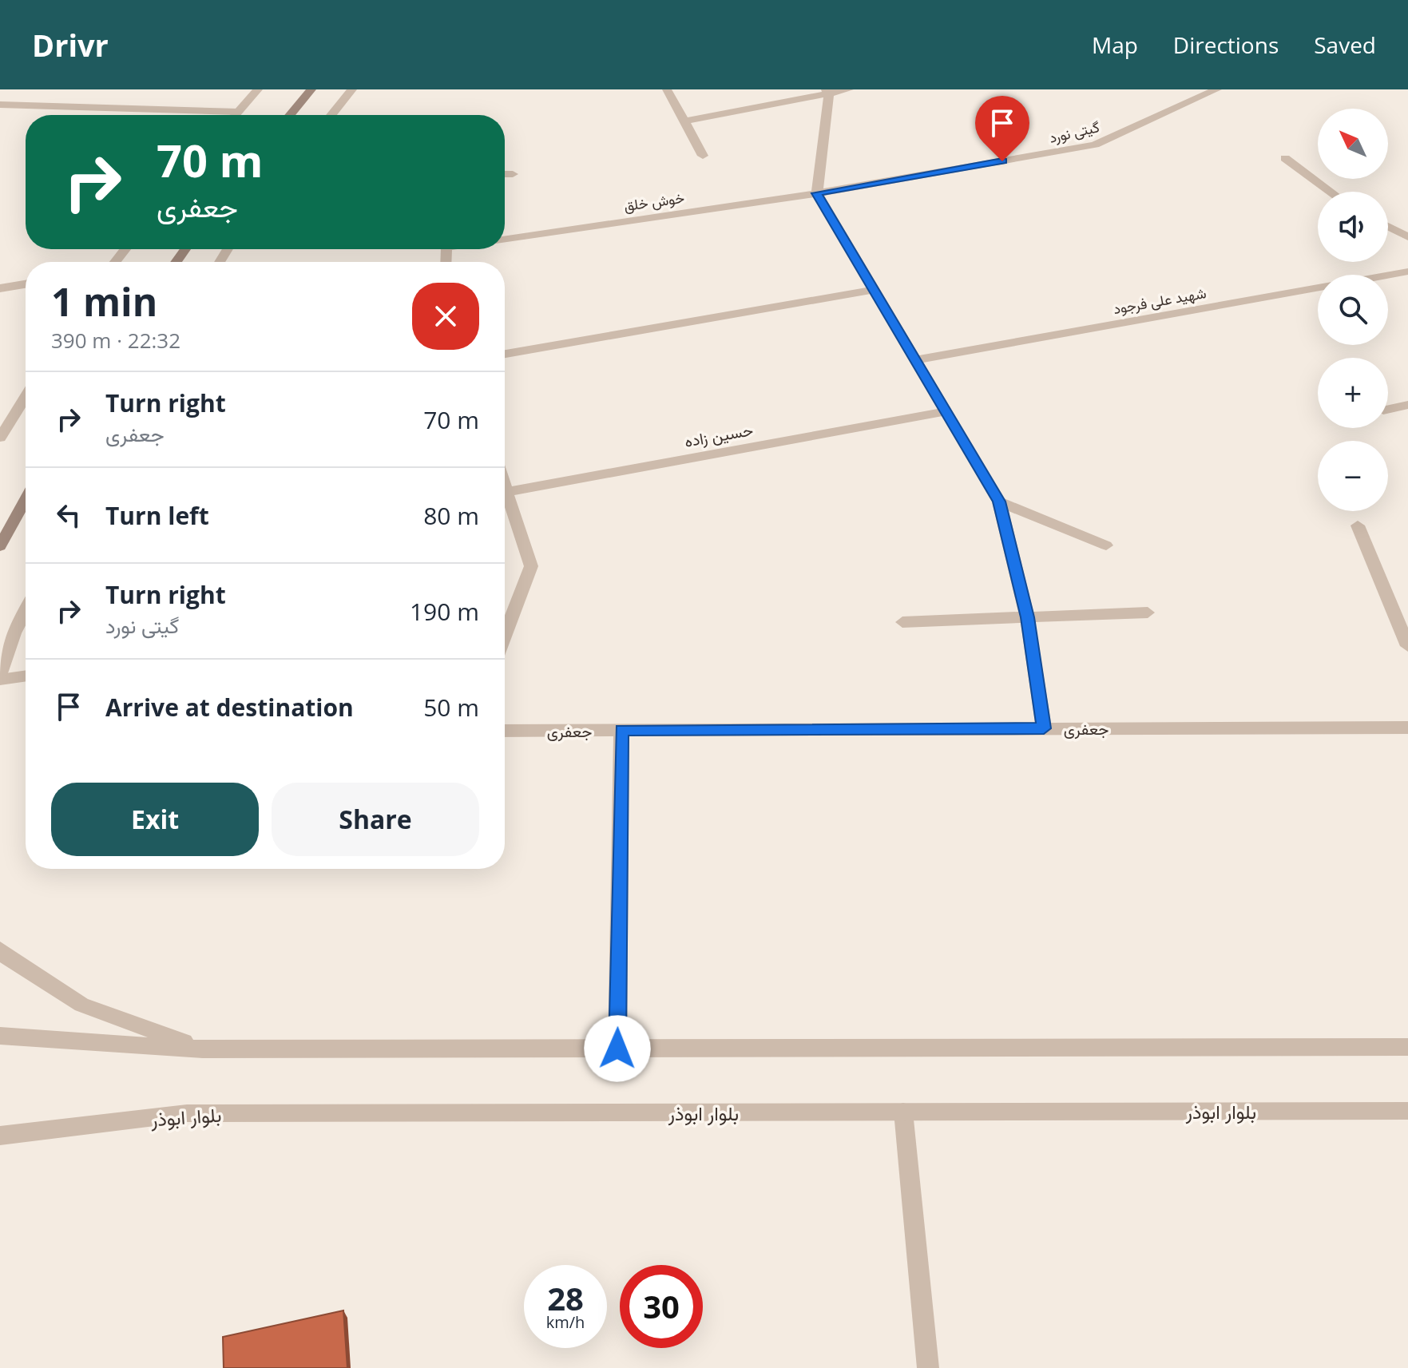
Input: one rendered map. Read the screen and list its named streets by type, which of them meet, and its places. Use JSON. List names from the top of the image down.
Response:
{
  "streets": {
    "street": [
      "گیتی نورد",
      "خوش خلق",
      "شهید علی فرجود",
      "حسین زاده",
      "جعفری",
      "بلوار ابوذر"
    ]
  },
  "crossings": [
    ["گیتی نورد", "خوش خلق"]
  ],
  "north": "top left",
  "page": {
    "header": "Drivr",
    "nav": ["Map", "Directions", "Saved"],
    "map_buttons": ["+", "−"],
    "turn": ["70 m", "جعفری"],
    "heading": ["1 min", "390 m · 22:32"],
    "list": [
      {
        "name": "Turn right",
        "note": "جعفری",
        "value": "70 m"
      },
      {
        "name": "Turn left",
        "value": "80 m"
      },
      {
        "name": "Turn right",
        "note": "گیتی نورد",
        "value": "190 m"
      },
      {
        "name": "Arrive at destination",
        "value": "50 m"
      }
    ],
    "buttons": ["Exit", "Share"],
    "speed": "28 km/h",
    "limit": "30"
  }
}
